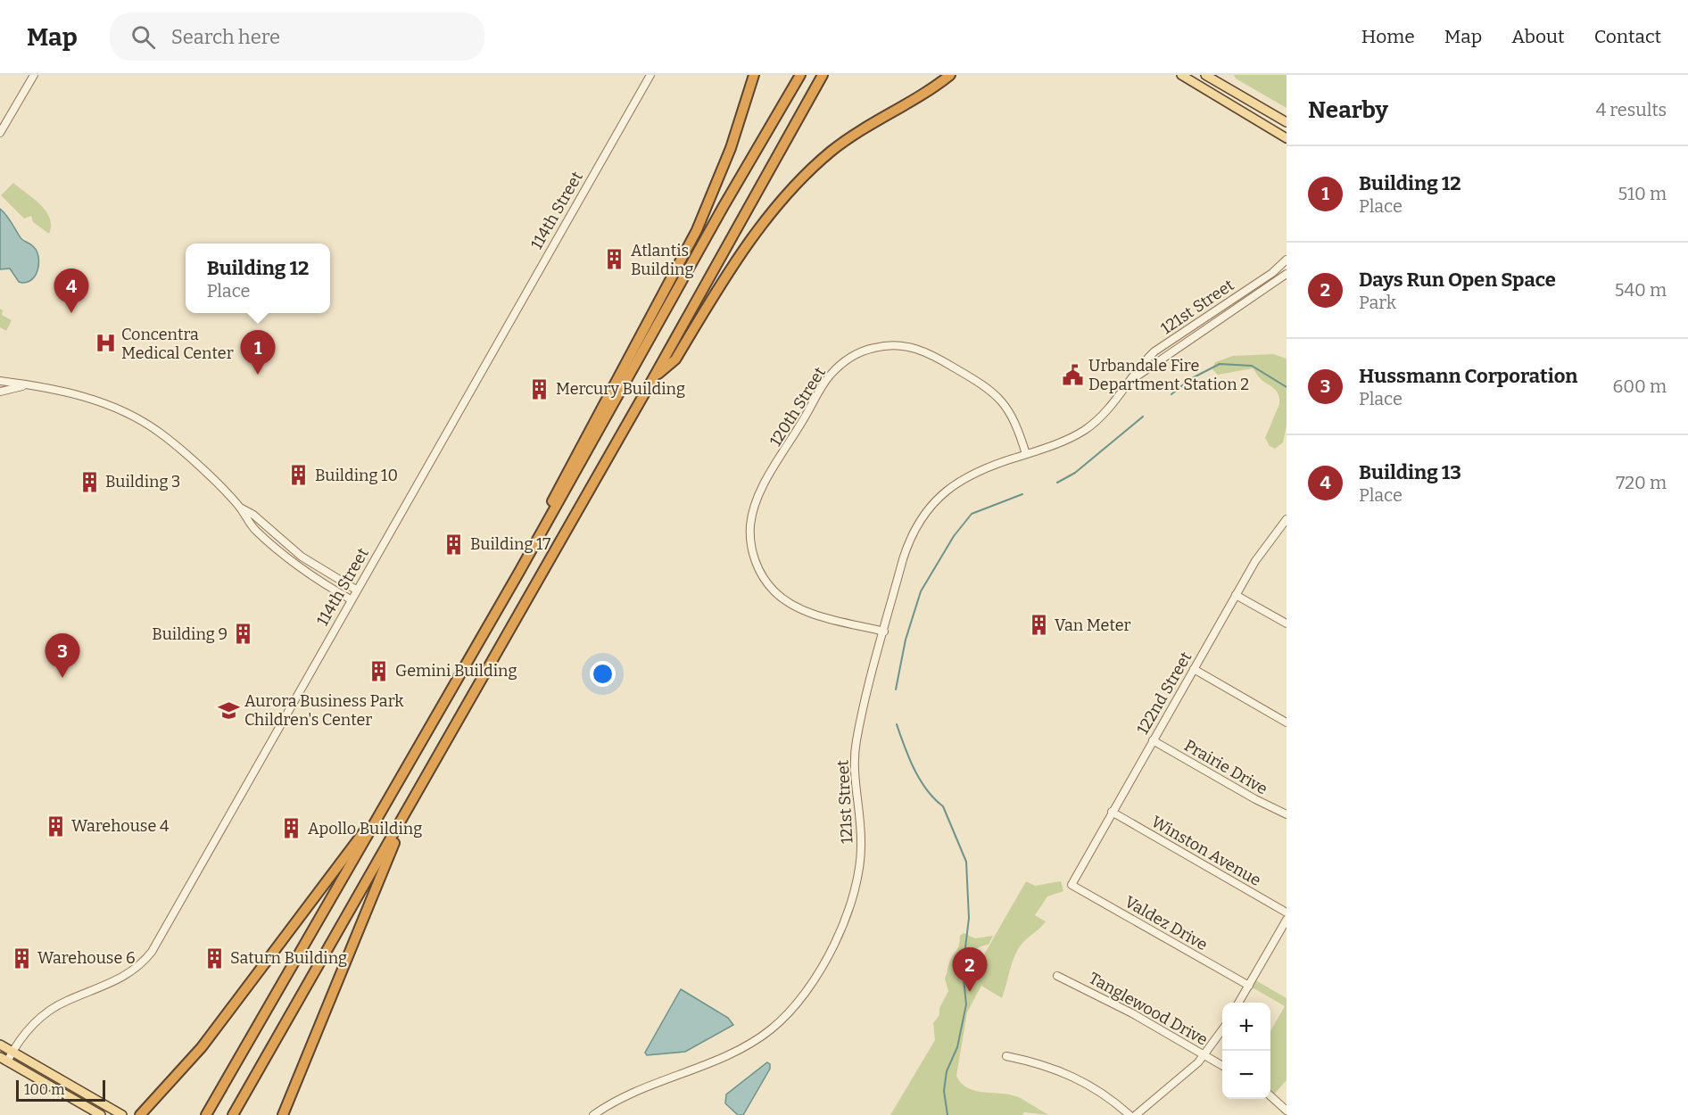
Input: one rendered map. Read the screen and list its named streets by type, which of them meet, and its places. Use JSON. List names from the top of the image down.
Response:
{
  "streets": {
    "street": [
      "114th Street",
      "121st Street",
      "120th Street",
      "122nd Street",
      "Prairie Drive",
      "Winston Avenue",
      "Valdez Drive",
      "Tanglewood Drive"
    ]
  },
  "crossings": [
    ["121st Street", "120th Street"],
    ["122nd Street", "Prairie Drive"],
    ["122nd Street", "Winston Avenue"],
    ["122nd Street", "Valdez Drive"]
  ],
  "places": {
    "building": [
      "Atlantis Building",
      "Mercury Building",
      "Building 10",
      "Building 3",
      "Building 17",
      "Van Meter",
      "Building 9",
      "Gemini Building",
      "Warehouse 4",
      "Apollo Building",
      "Warehouse 6",
      "Saturn Building"
    ],
    "hospital": ["Concentra Medical Center"],
    "public building": ["Urbandale Fire Department Station 2"],
    "school or university": ["Aurora Business Park Children's Center"]
  },
  "scale_bar": "100 m",
  "page": {
    "header": "Map",
    "search": "Search here",
    "nav": [
      "Home",
      "Map",
      "About",
      "Contact"
    ],
    "heading": ["Nearby", "4 results"],
    "list": [
      {
        "mark": "1",
        "name": "Building 12",
        "note": "Place",
        "value": "510 m"
      },
      {
        "mark": "2",
        "name": "Days Run Open Space",
        "note": "Park",
        "value": "540 m"
      },
      {
        "mark": "3",
        "name": "Hussmann Corporation",
        "note": "Place",
        "value": "600 m"
      },
      {
        "mark": "4",
        "name": "Building 13",
        "note": "Place",
        "value": "720 m"
      }
    ],
    "popup": ["Building 12", "Place"],
    "pins": [
      "4",
      "1",
      "3",
      "2"
    ],
    "map_buttons": ["+", "−"],
    "scale": "100 m"
  }
}
